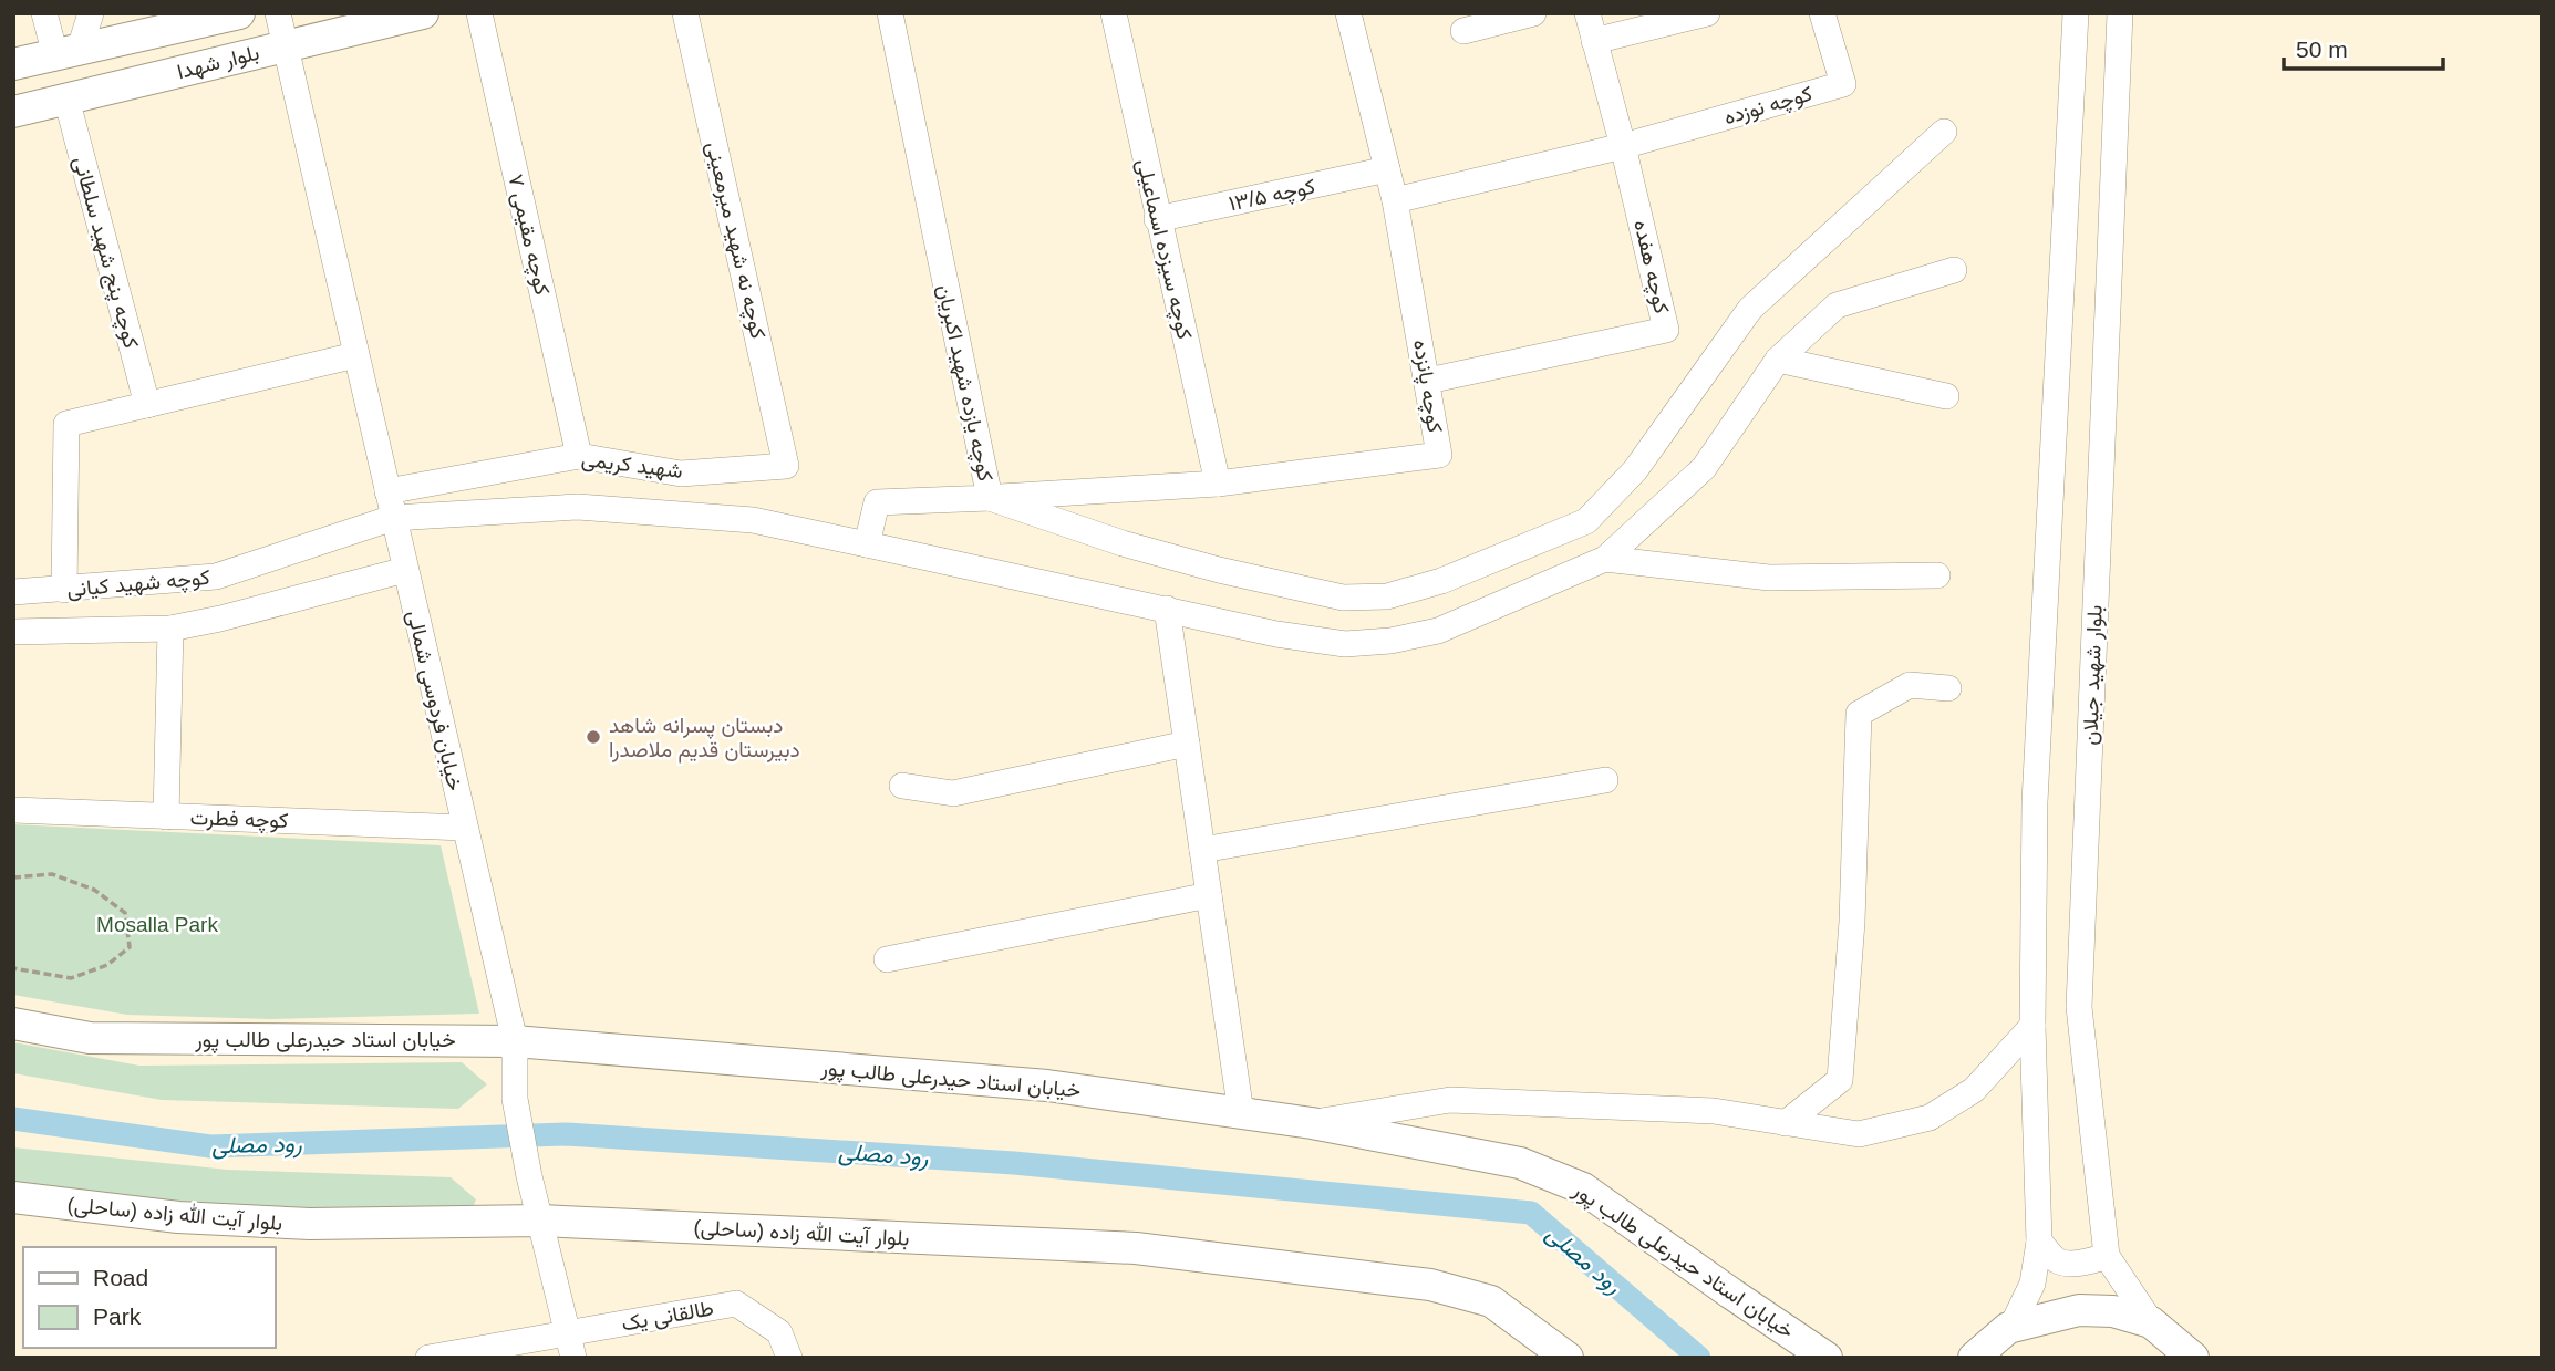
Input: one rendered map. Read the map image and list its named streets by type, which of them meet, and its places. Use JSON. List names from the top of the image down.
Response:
{
  "streets": {
    "main road": ["بلوار شهدا", "خیابان استاد حیدرعلی طالب پور", "بلوار آیت الله زاده (ساحلی)"],
    "street": [
      "کوچه نوزده",
      "کوچه ۱۳/۵",
      "کوچه مقیمی ۷",
      "کوچه نه شهید میرمعینی",
      "کوچه سیزده اسماعیلی",
      "کوچه پنج شهید سلطانی",
      "کوچه هفده",
      "کوچه یازده شهید اکبریان",
      "کوچه پانزده",
      "شهید کریمی",
      "کوچه شهید کیانی",
      "بلوار شهید جیلان",
      "خیابان فردوسی شمالی",
      "کوچه فطرت",
      "طالقانی یک"
    ]
  },
  "crossings": [
    ["بلوار شهدا", "کوچه پنج شهید سلطانی"],
    ["بلوار شهدا", "خیابان فردوسی شمالی"],
    ["کوچه نوزده", "کوچه هفده"],
    ["کوچه ۱۳/۵", "کوچه سیزده اسماعیلی"],
    ["کوچه ۱۳/۵", "کوچه پانزده"],
    ["کوچه مقیمی ۷", "شهید کریمی"],
    ["کوچه نه شهید میرمعینی", "شهید کریمی"],
    ["کوچه سیزده اسماعیلی", "کوچه پانزده"],
    ["کوچه هفده", "کوچه پانزده"],
    ["کوچه یازده شهید اکبریان", "کوچه پانزده"],
    ["شهید کریمی", "خیابان فردوسی شمالی"],
    ["کوچه شهید کیانی", "خیابان فردوسی شمالی"],
    ["خیابان فردوسی شمالی", "کوچه فطرت"],
    ["خیابان فردوسی شمالی", "خیابان استاد حیدرعلی طالب پور"],
    ["خیابان فردوسی شمالی", "بلوار آیت الله زاده (ساحلی)"],
    ["خیابان فردوسی شمالی", "طالقانی یک"]
  ],
  "water": ["رود مصلی"],
  "parks": ["Mosalla Park"],
  "places": ["دبستان پسرانه شاهد دبیرستان قدیم ملاصدرا"],
  "legend": ["Road", "Park"],
  "scale_bar": "50 m"
}
